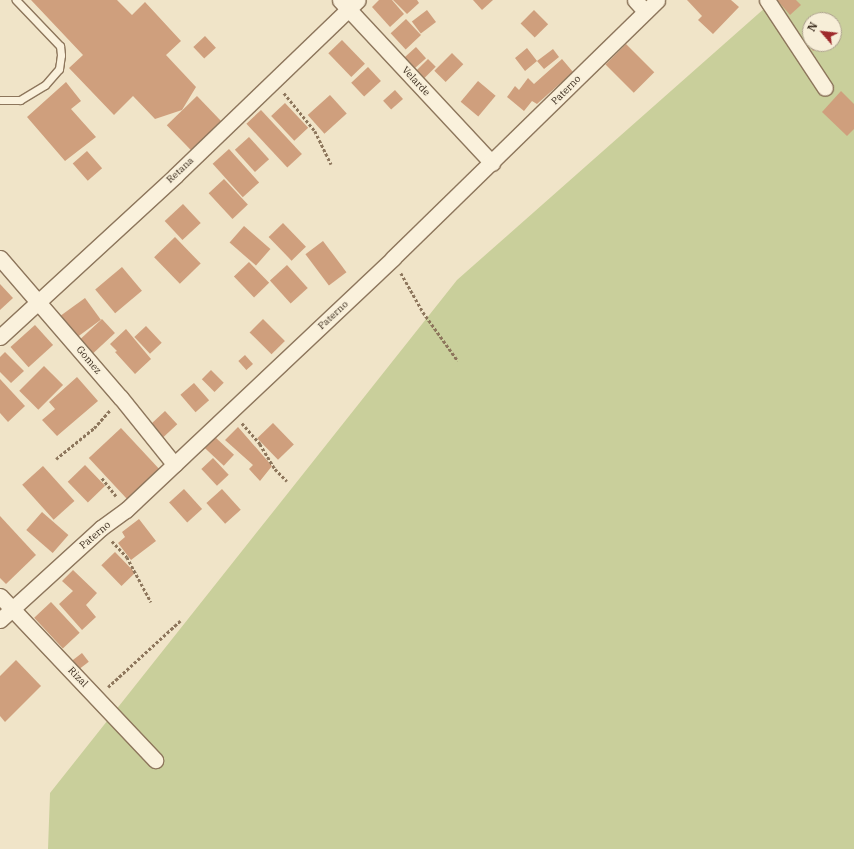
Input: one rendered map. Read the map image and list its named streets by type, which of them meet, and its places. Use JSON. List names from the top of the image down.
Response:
{
  "streets": {
    "street": [
      "Velarde",
      "Paterno",
      "Retana",
      "Gomez",
      "Rizal"
    ]
  },
  "crossings": [
    ["Velarde", "Paterno"],
    ["Velarde", "Retana"],
    ["Paterno", "Gomez"],
    ["Paterno", "Rizal"],
    ["Retana", "Gomez"]
  ],
  "north": "top left"
}
